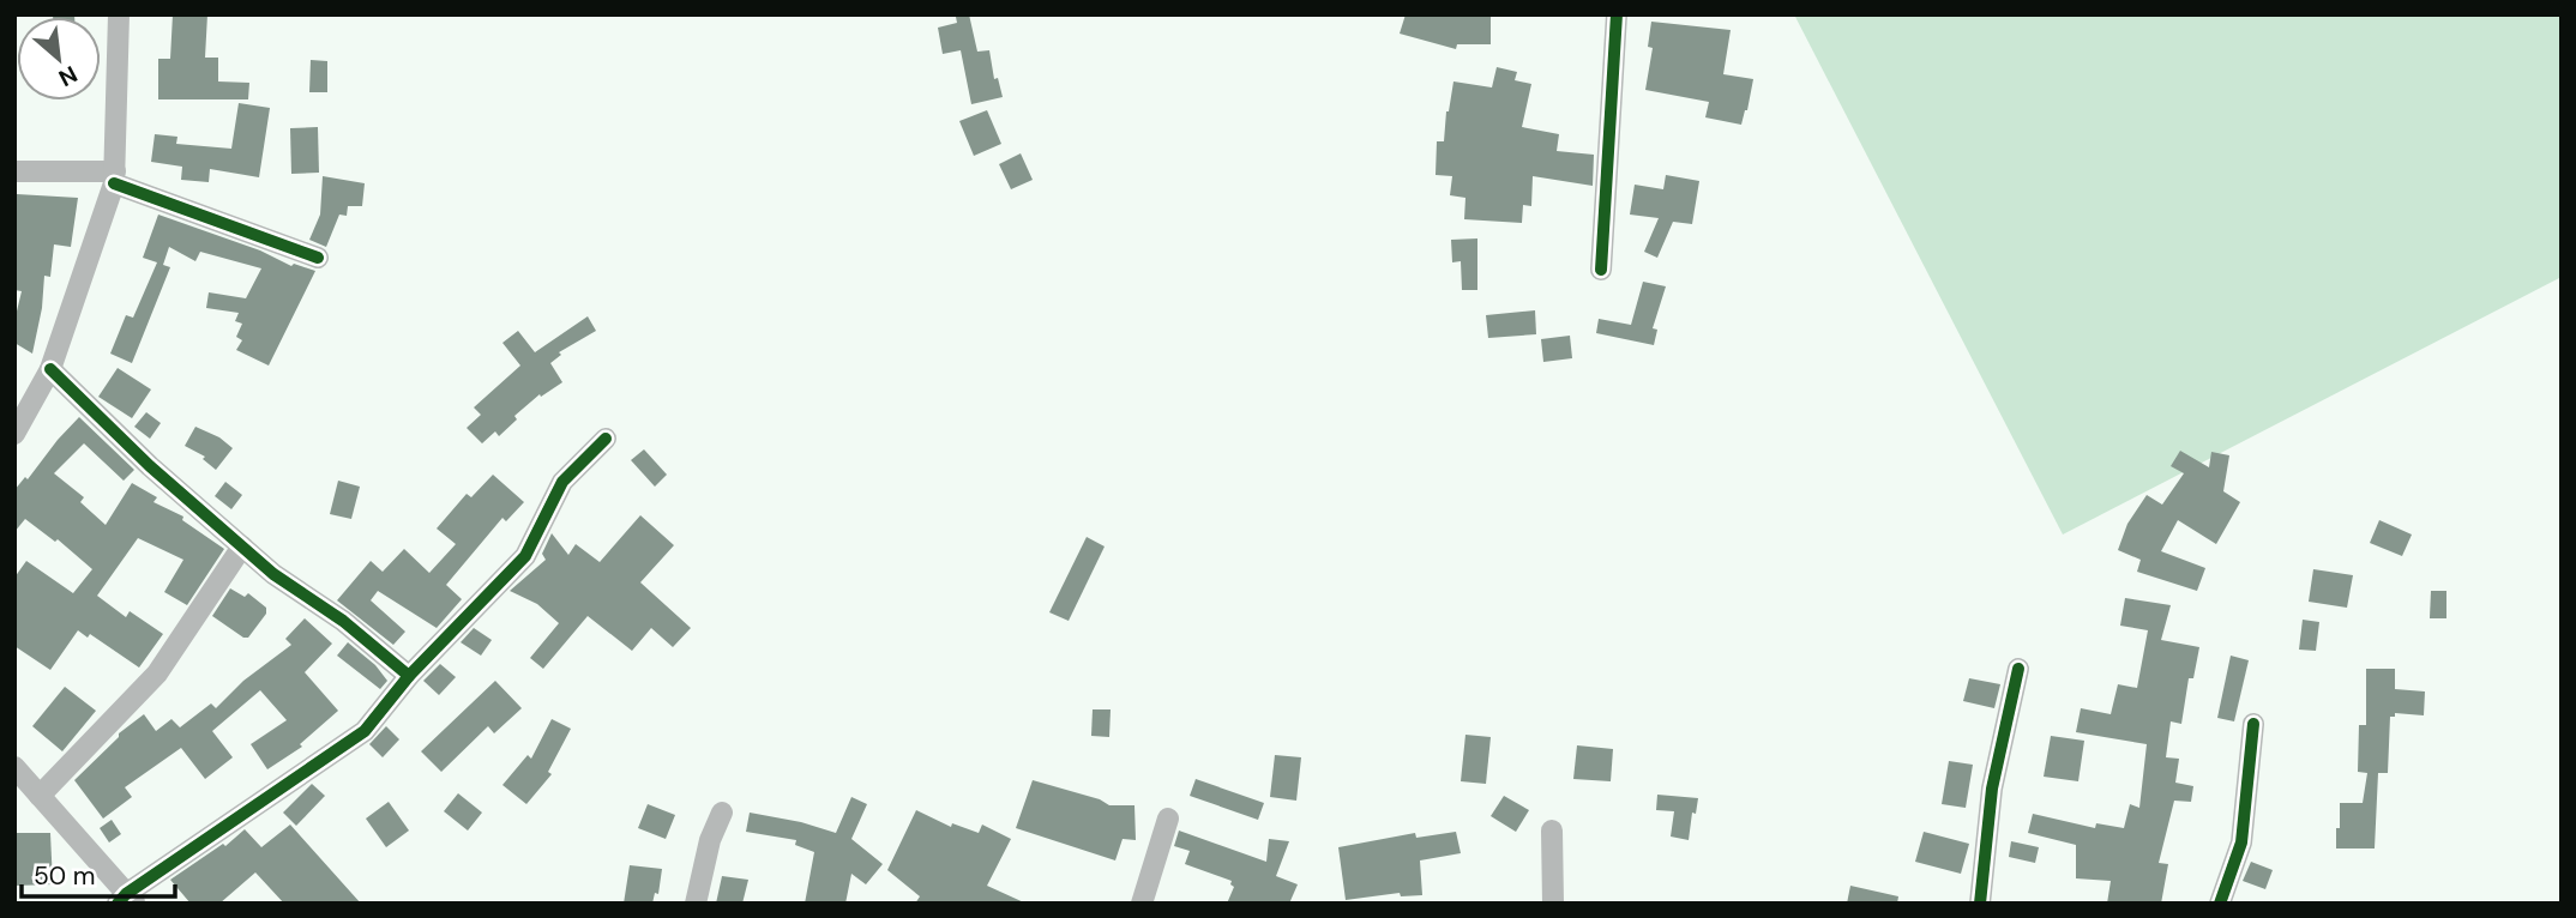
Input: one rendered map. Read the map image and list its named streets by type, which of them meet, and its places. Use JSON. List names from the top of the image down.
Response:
{
  "scale_bar": "50 m",
  "north": "bottom right"
}
